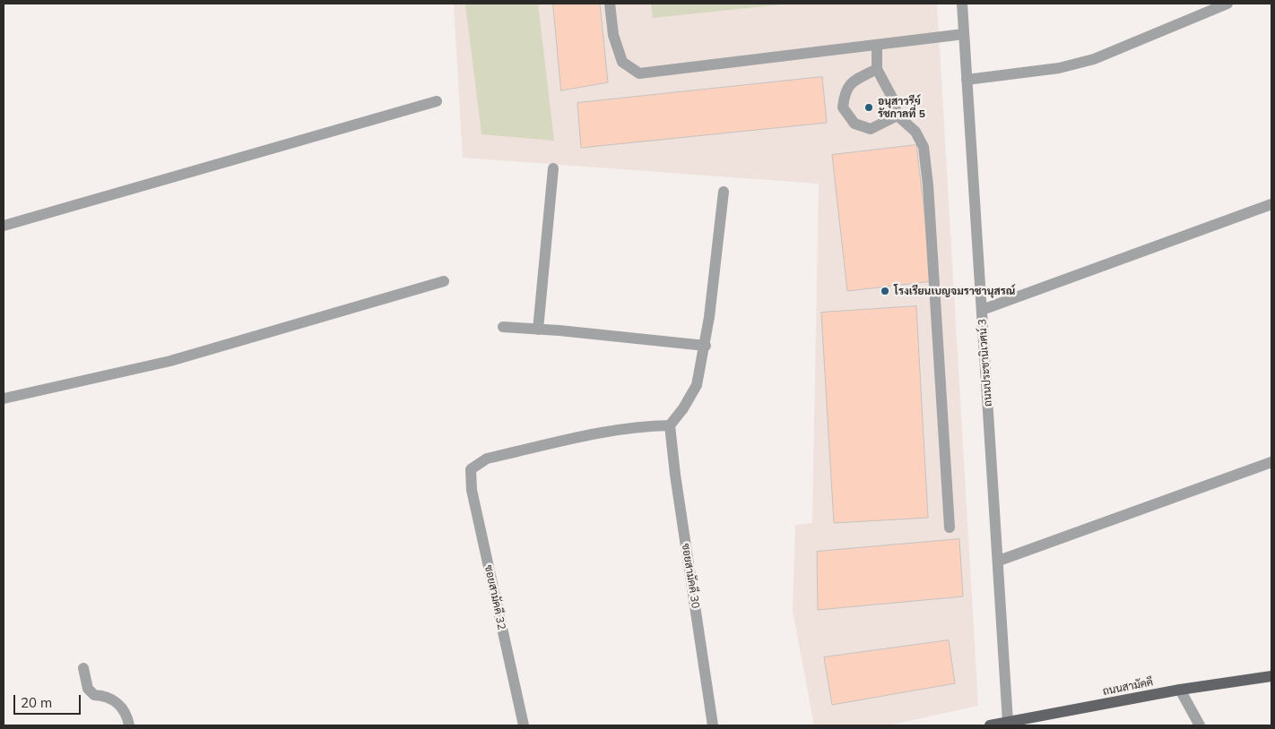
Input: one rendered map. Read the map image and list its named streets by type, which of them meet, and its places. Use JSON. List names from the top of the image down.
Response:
{
  "streets": {
    "main road": ["ถนนสามัคคี"],
    "street": ["ถนนประชานิเวศน์ 3", "ซอยสามัคคี 30", "ซอยสามัคคี 32"]
  },
  "crossings": [
    ["ถนนประชานิเวศน์ 3", "ถนนสามัคคี"],
    ["ซอยสามัคคี 30", "ซอยสามัคคี 32"]
  ],
  "places": ["อนุสาวรีย์ รัชกาลที่ 5", "โรงเรียนเบญจมราชานุสรณ์"],
  "scale_bar": "20 m"
}
